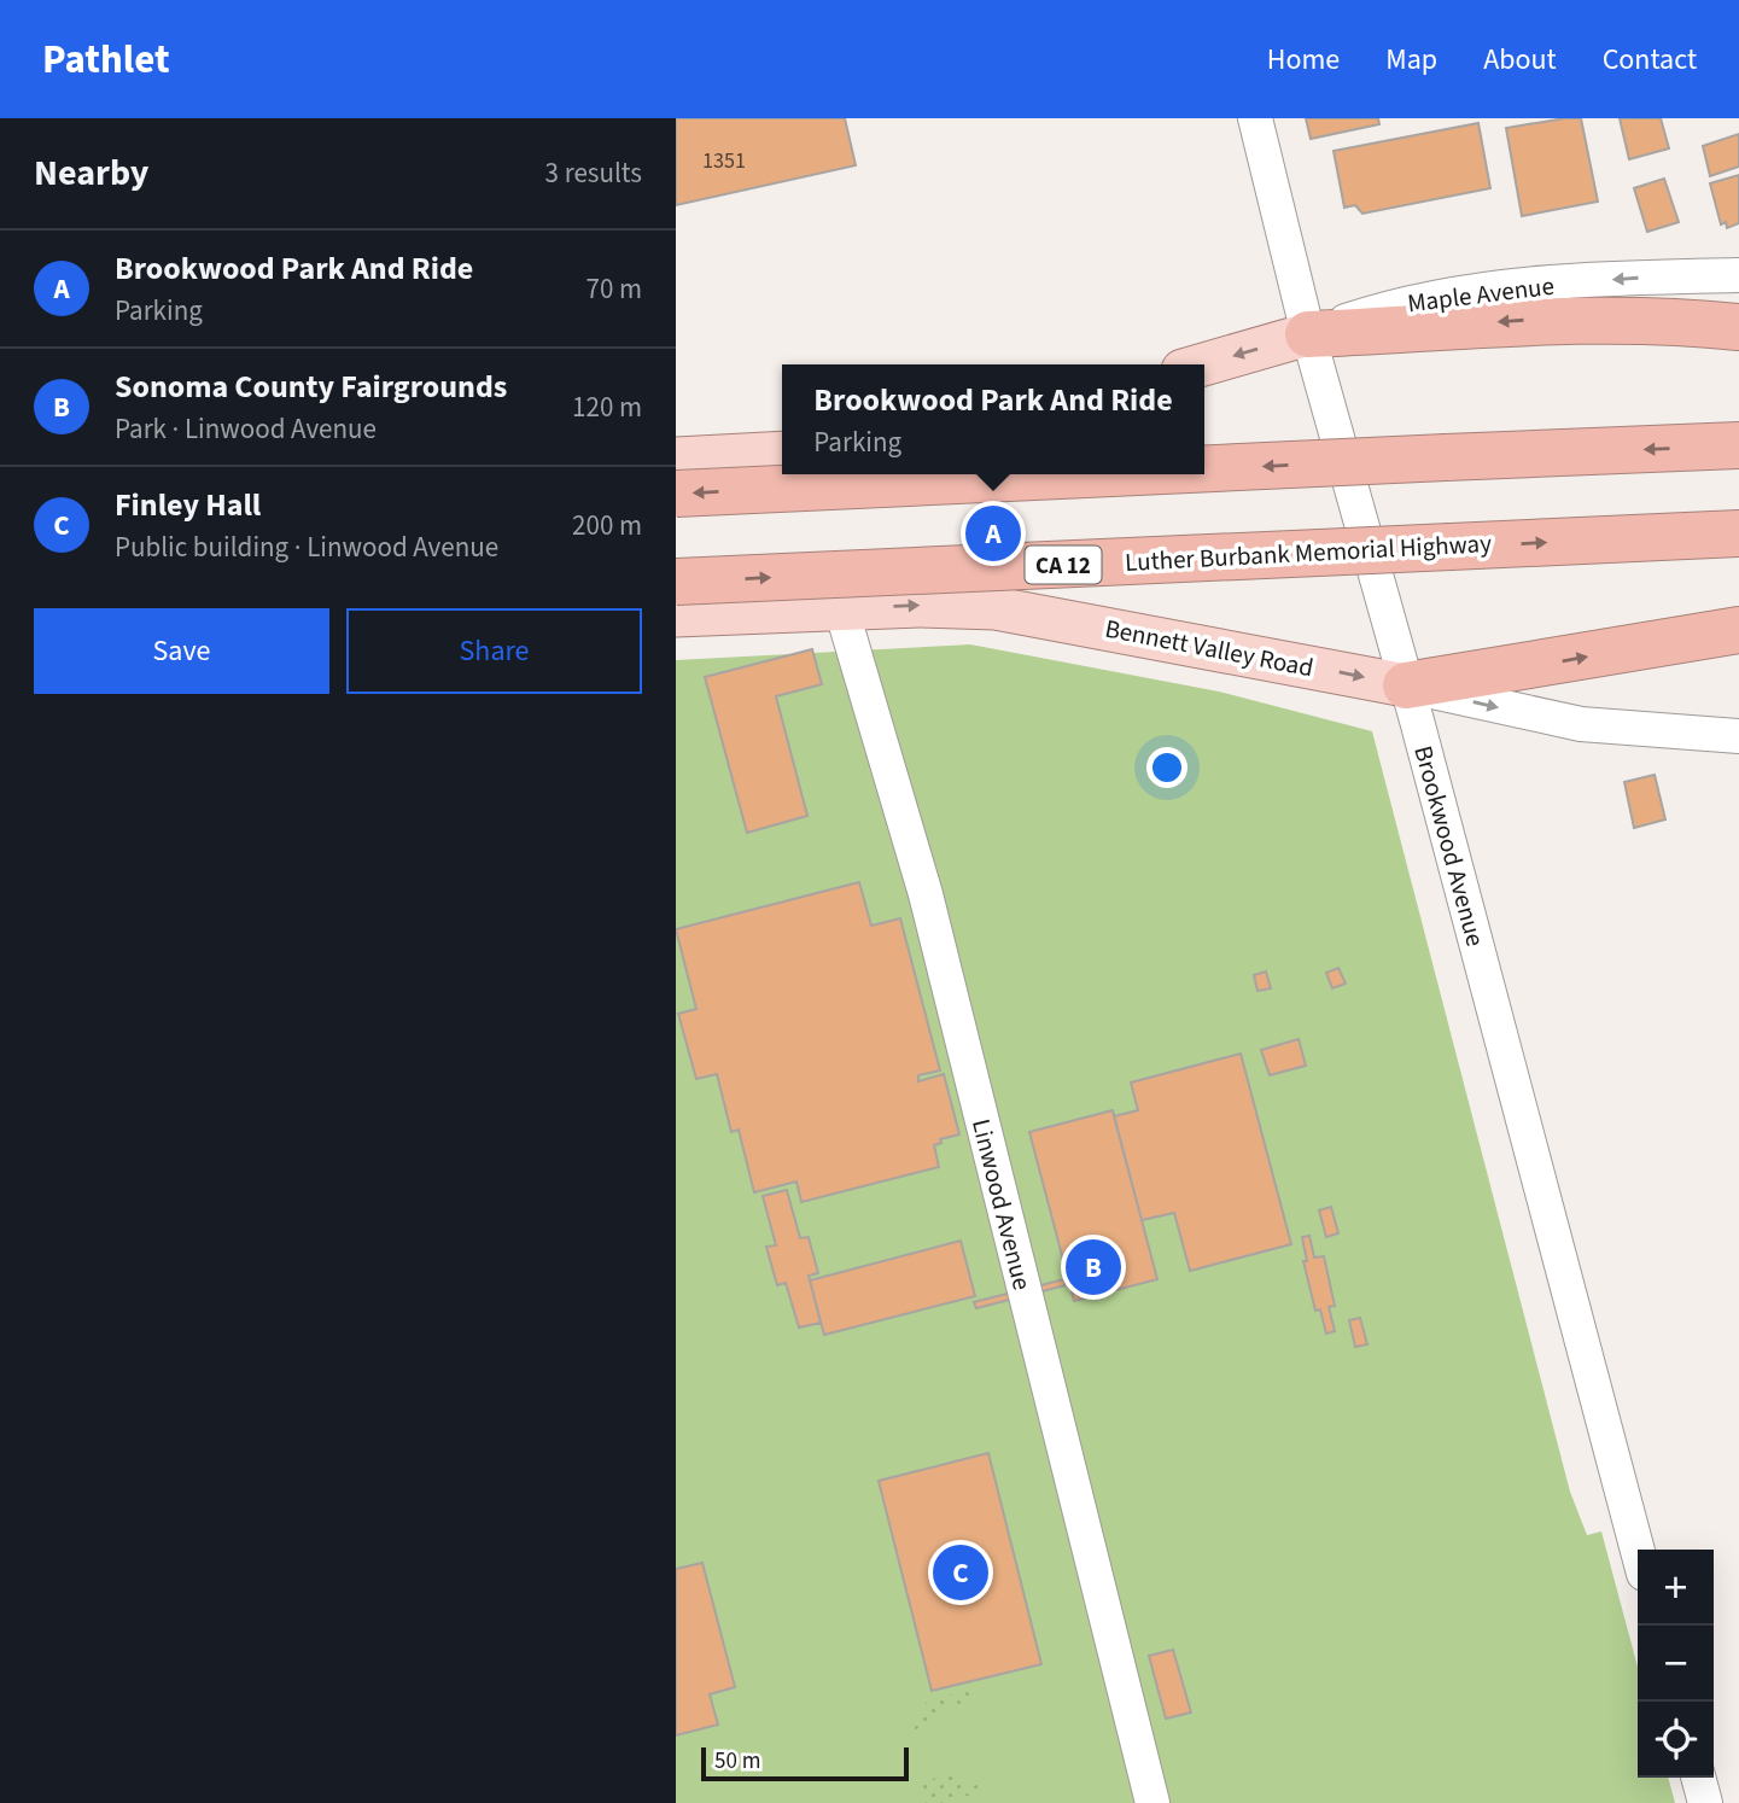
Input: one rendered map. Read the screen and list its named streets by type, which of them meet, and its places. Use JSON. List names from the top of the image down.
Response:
{
  "streets": {
    "highway": ["Luther Burbank Memorial Highway", "CA 12"],
    "main road": ["Maple Avenue", "Bennett Valley Road"],
    "street": ["Brookwood Avenue", "Linwood Avenue"]
  },
  "crossings": [
    ["Maple Avenue", "Brookwood Avenue"],
    ["Bennett Valley Road", "Brookwood Avenue"],
    ["Bennett Valley Road", "Linwood Avenue"]
  ],
  "one_way": ["Maple Avenue", "Bennett Valley Road"],
  "house_numbers": ["1351"],
  "scale_bar": "50 m",
  "page": {
    "header": "Pathlet",
    "nav": [
      "Home",
      "Map",
      "About",
      "Contact"
    ],
    "heading": ["Nearby", "3 results"],
    "list": [
      {
        "mark": "A",
        "name": "Brookwood Park And Ride",
        "note": "Parking",
        "value": "70 m"
      },
      {
        "mark": "B",
        "name": "Sonoma County Fairgrounds",
        "note": "Park · Linwood Avenue",
        "value": "120 m"
      },
      {
        "mark": "C",
        "name": "Finley Hall",
        "note": "Public building · Linwood Avenue",
        "value": "200 m"
      }
    ],
    "popup": ["Brookwood Park And Ride", "Parking"],
    "pins": ["A", "B", "C"],
    "buttons": ["Save", "Share"],
    "map_buttons": ["+", "−"],
    "scale": "50 m"
  }
}
